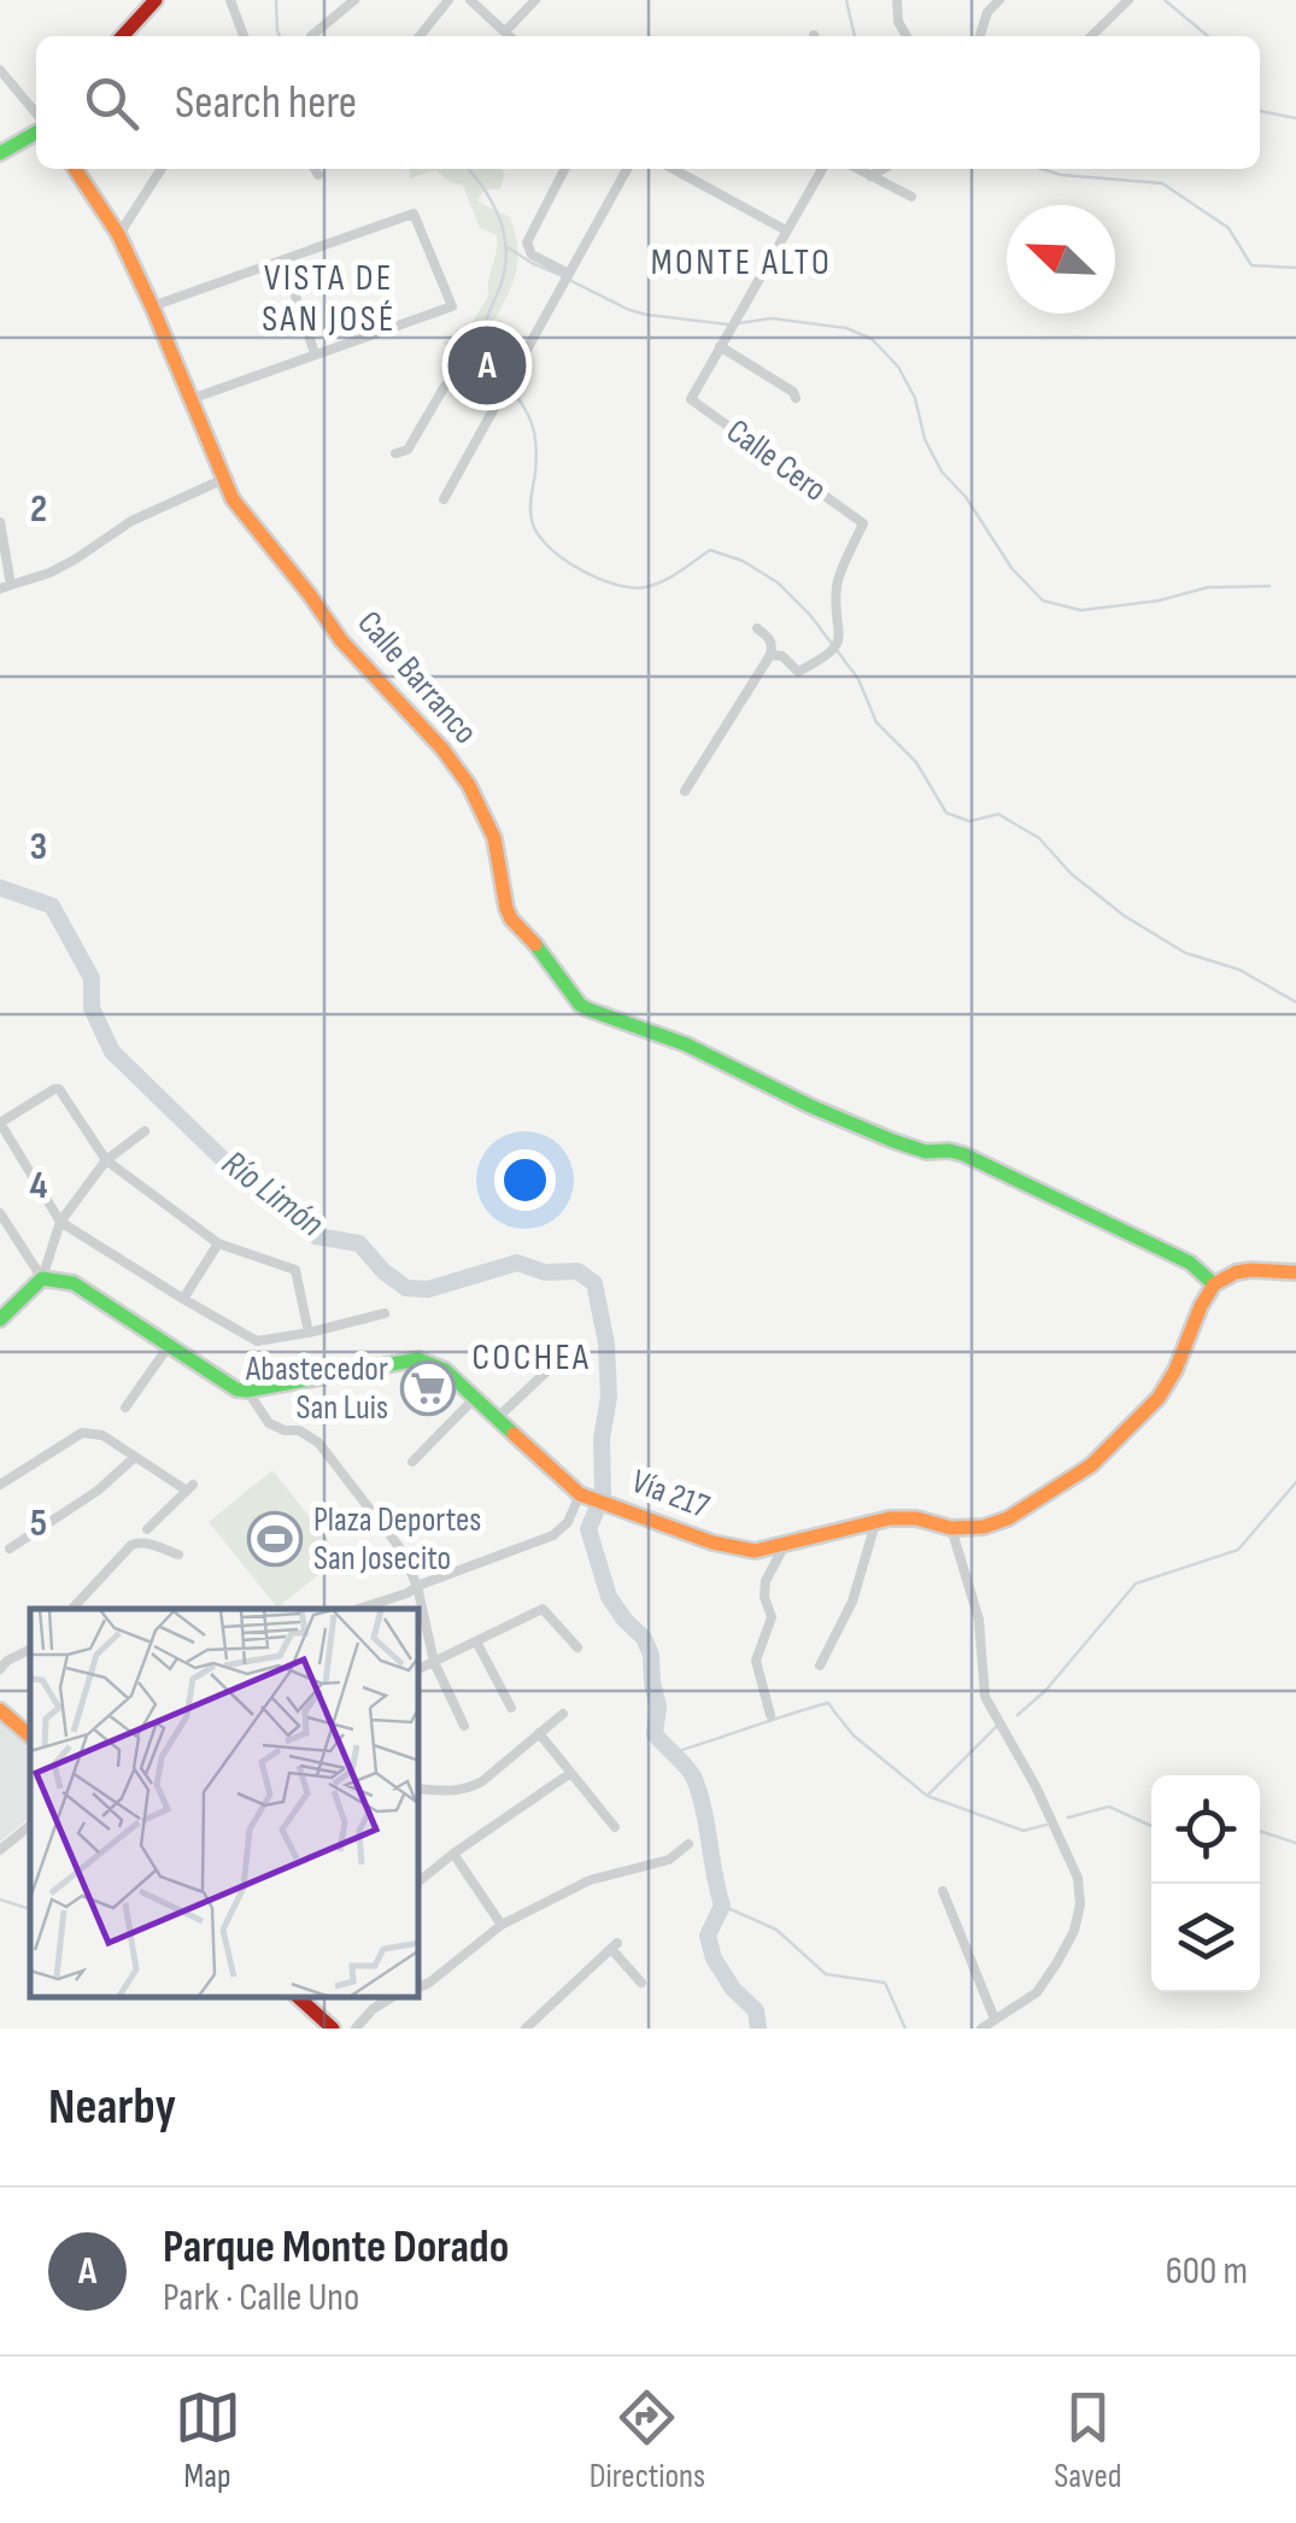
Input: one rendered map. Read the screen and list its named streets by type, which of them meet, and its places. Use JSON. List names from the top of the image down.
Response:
{
  "streets": {
    "street": ["Calle Cero", "Calle Barranco", "Vía 217"]
  },
  "crossings": [
    ["Calle Barranco", "Vía 217"]
  ],
  "districts": ["MONTE ALTO", "VISTA DE SAN JOSÉ", "COCHEA"],
  "water": ["Río Limón"],
  "places": {
    "supermarket": ["Abastecedor San Luis"],
    "sports": ["Plaza Deportes San Josecito"]
  },
  "north": "top left",
  "page": {
    "search": "Search here",
    "pins": "A",
    "heading": "Nearby",
    "list": [
      {
        "mark": "A",
        "name": "Parque Monte Dorado",
        "note": "Park · Calle Uno",
        "value": "600 m"
      }
    ],
    "nav": ["Map", "Directions", "Saved"]
  },
  "grid": {
    "rows": [
      "2",
      "3",
      "4",
      "5"
    ]
  }
}
